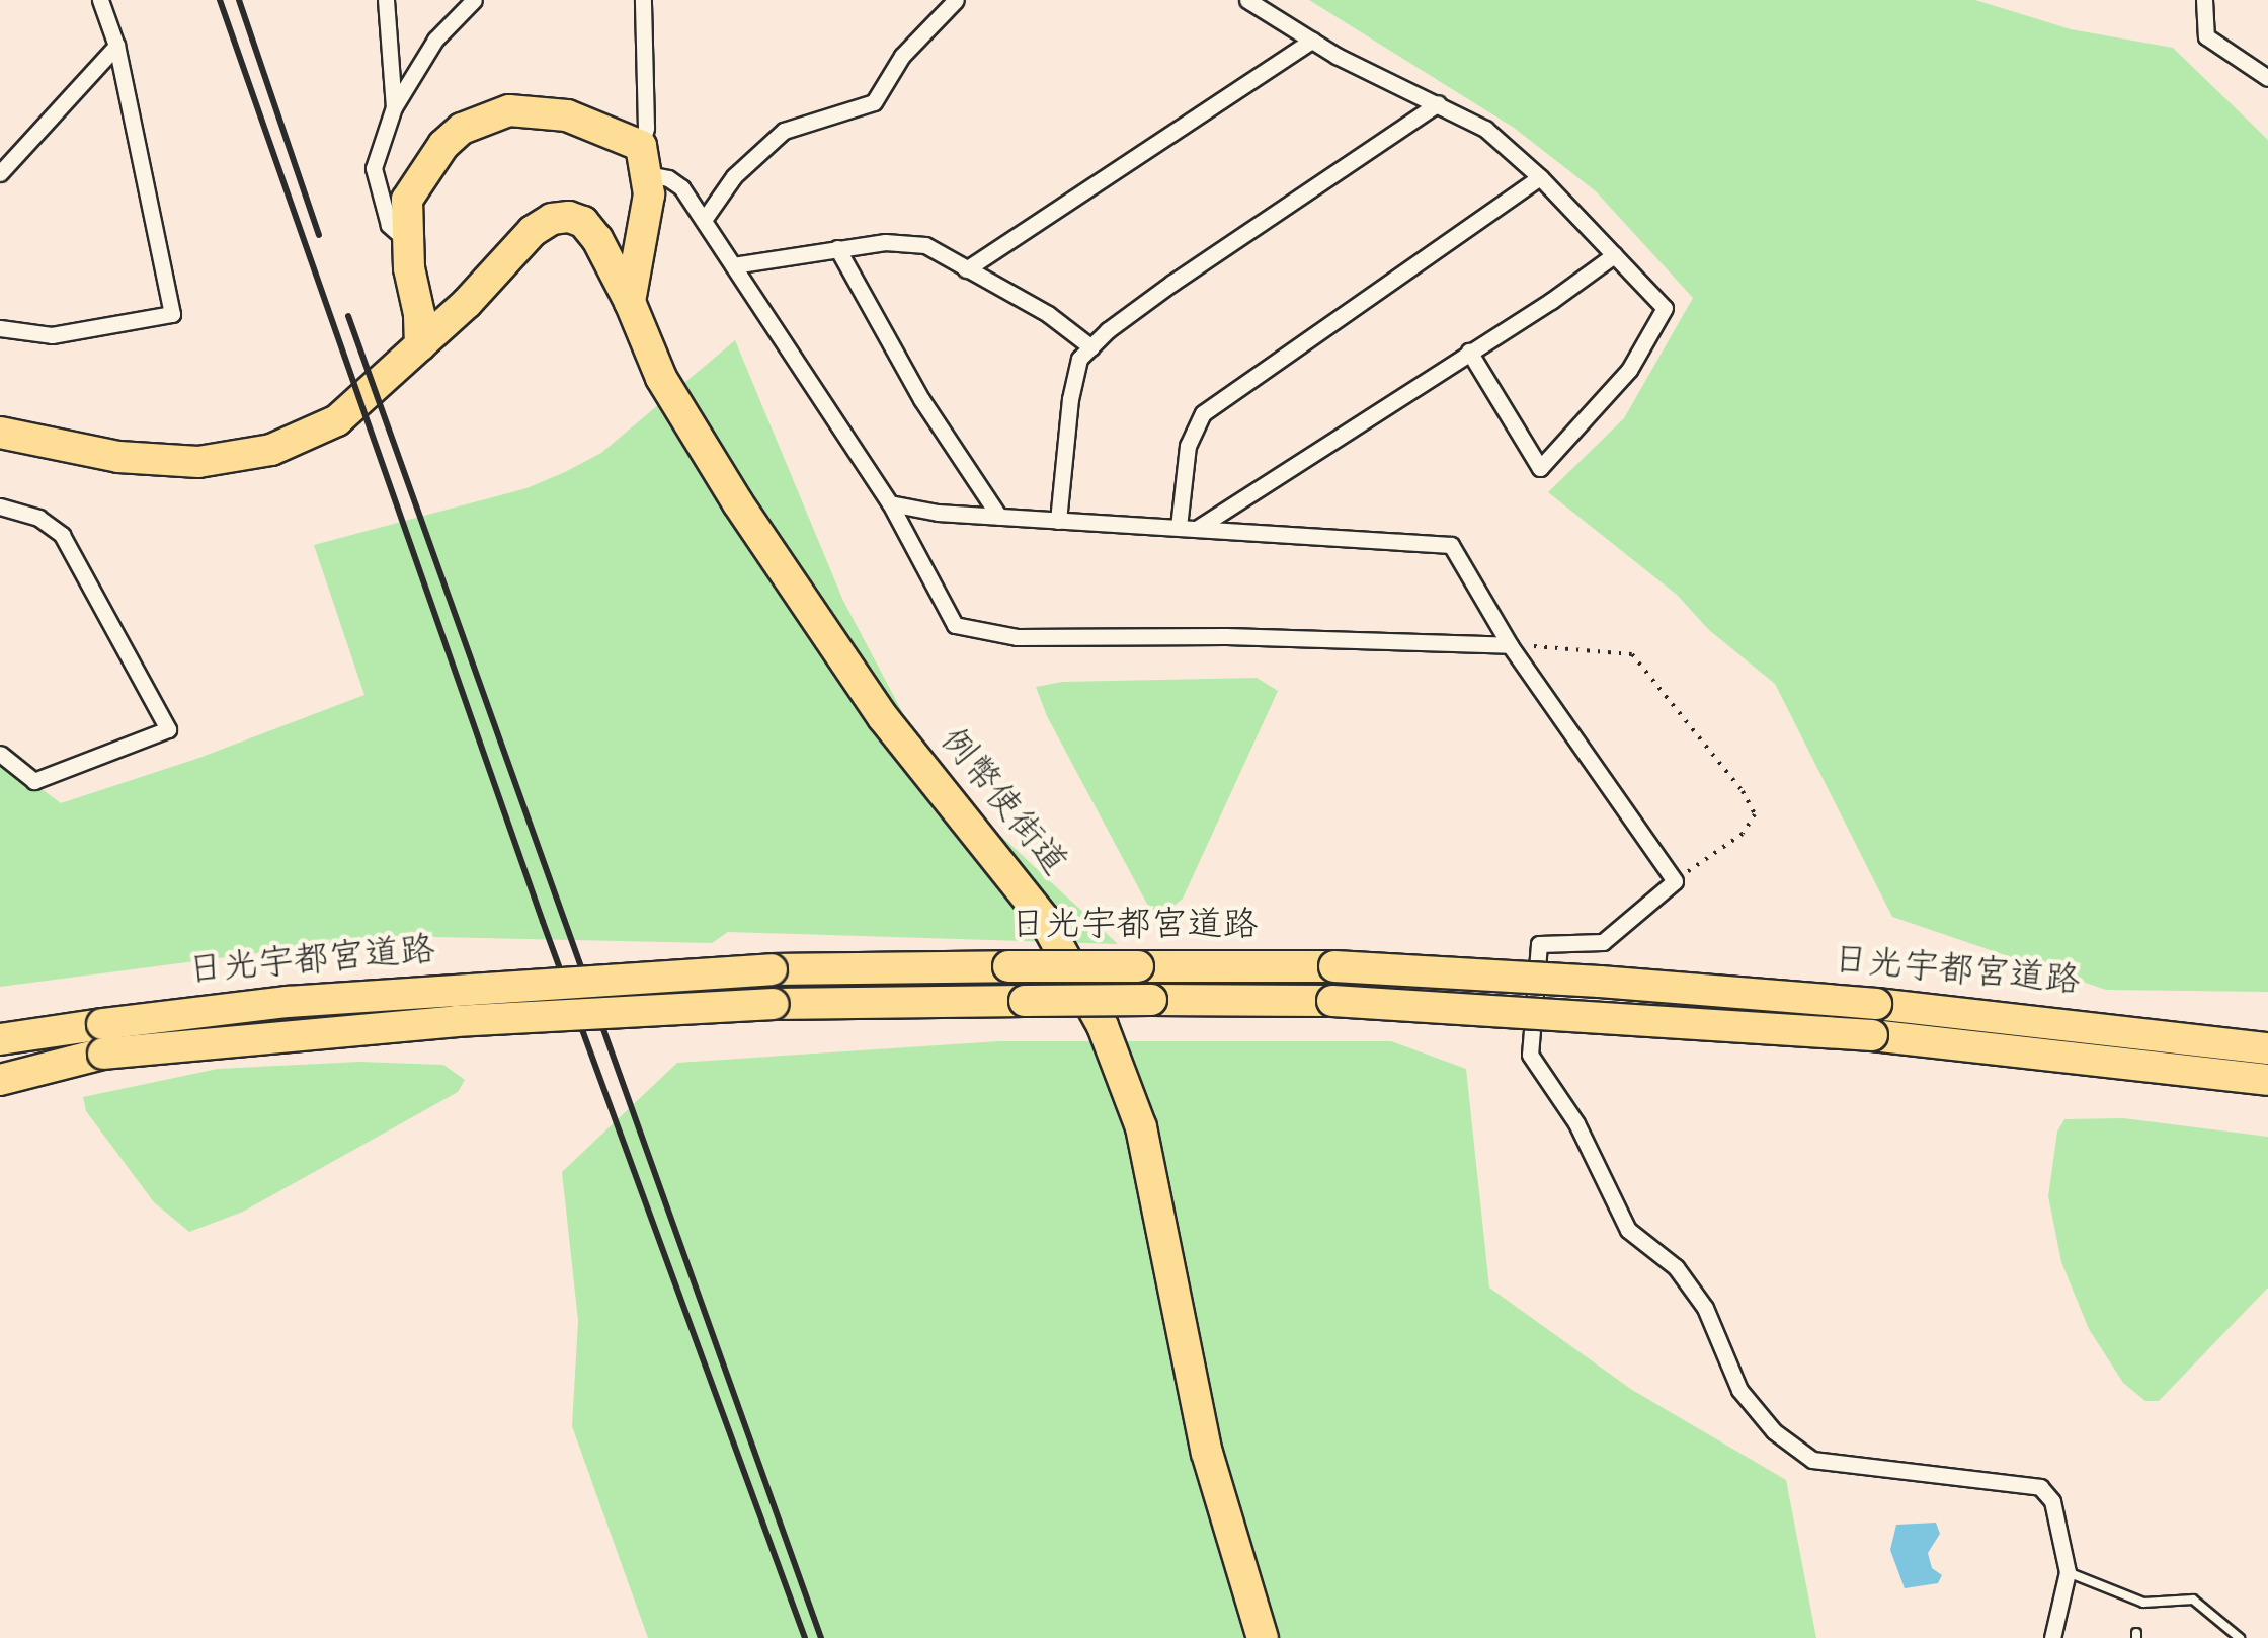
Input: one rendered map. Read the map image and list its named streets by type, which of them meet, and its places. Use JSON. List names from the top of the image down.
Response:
{
  "streets": {
    "highway": ["例幣使街道", "日光宇都宮道路"]
  }
}
